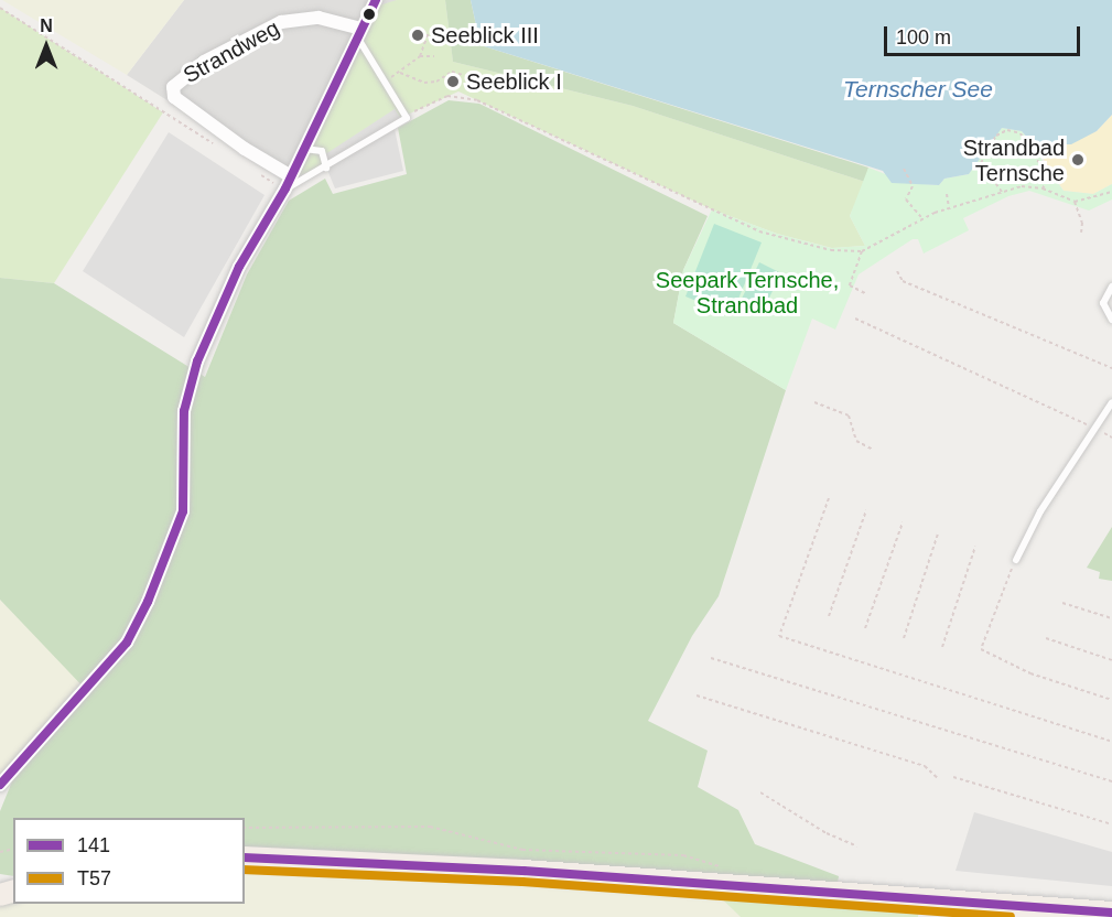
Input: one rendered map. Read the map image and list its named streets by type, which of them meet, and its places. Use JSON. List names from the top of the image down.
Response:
{
  "streets": {
    "street": ["Strandweg"]
  },
  "water": ["Ternscher See"],
  "parks": ["Seepark Ternsche, Strandbad"],
  "places": ["Seeblick III", "Seeblick I", "Strandbad Ternsche"],
  "lines": ["transit line 141", "transit line T57"],
  "legend": ["141", "T57"],
  "scale_bar": "100 m",
  "north": "top"
}
